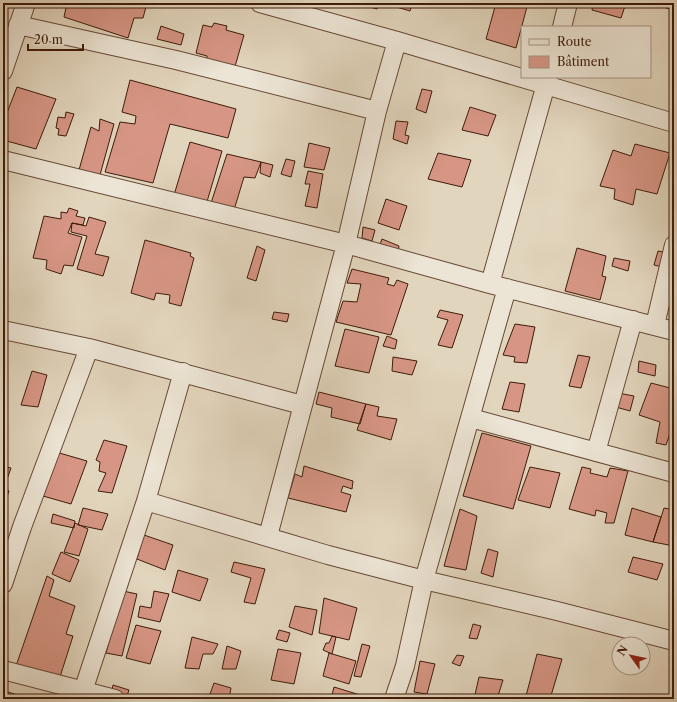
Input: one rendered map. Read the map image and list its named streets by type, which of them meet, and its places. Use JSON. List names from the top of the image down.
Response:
{
  "legend": ["Route", "Bâtiment"],
  "scale_bar": "20 m",
  "north": "top left"
}
